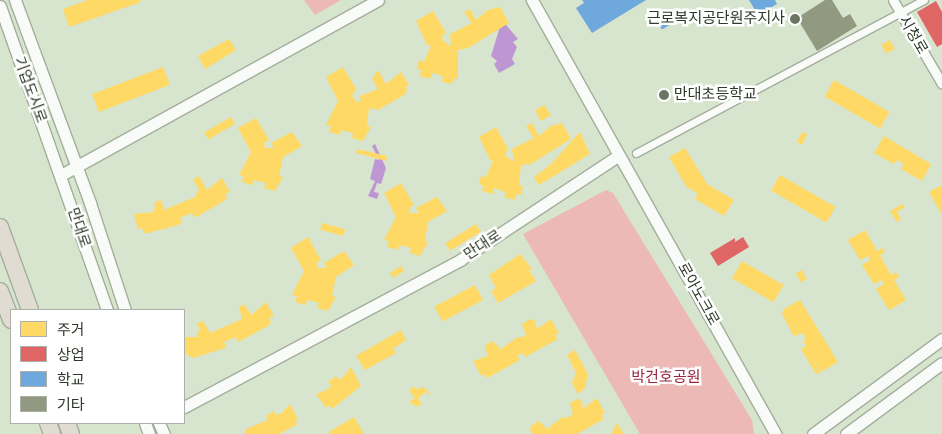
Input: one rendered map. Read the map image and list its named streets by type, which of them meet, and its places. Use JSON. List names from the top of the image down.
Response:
{
  "streets": {
    "street": [
      "시청로",
      "기업도시로",
      "만대로",
      "로아노크로"
    ]
  },
  "crossings": [
    ["기업도시로", "만대로"],
    ["만대로", "로아노크로"]
  ],
  "parks": ["박건호공원"],
  "places": ["근로복지공단원주지사", "만대초등학교"],
  "legend": [
    "주거",
    "상업",
    "학교",
    "기타"
  ]
}
